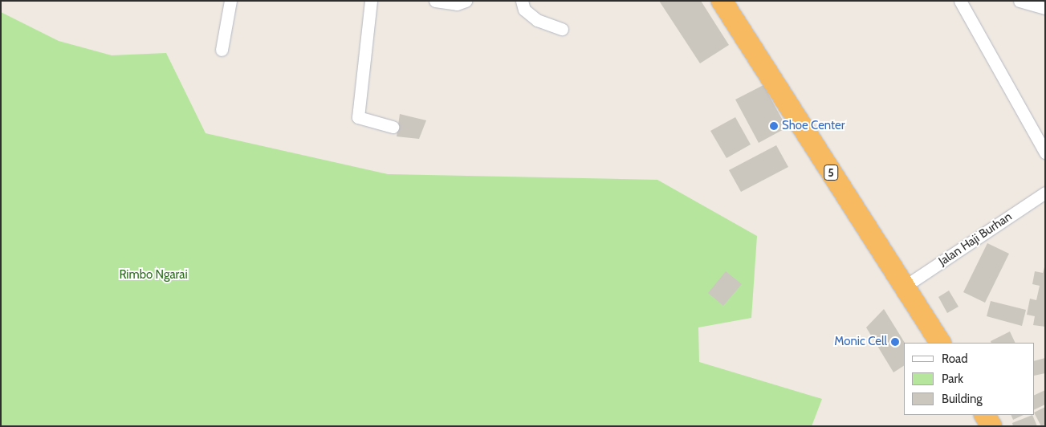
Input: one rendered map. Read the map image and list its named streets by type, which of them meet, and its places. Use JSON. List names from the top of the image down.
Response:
{
  "streets": {
    "highway": ["5"],
    "street": ["Jalan Haji Burhan"]
  },
  "crossings": [
    ["5", "Jalan Haji Burhan"]
  ],
  "parks": ["Rimbo Ngarai"],
  "places": ["Shoe Center", "Monic Cell"],
  "legend": ["Road", "Park", "Building"]
}
